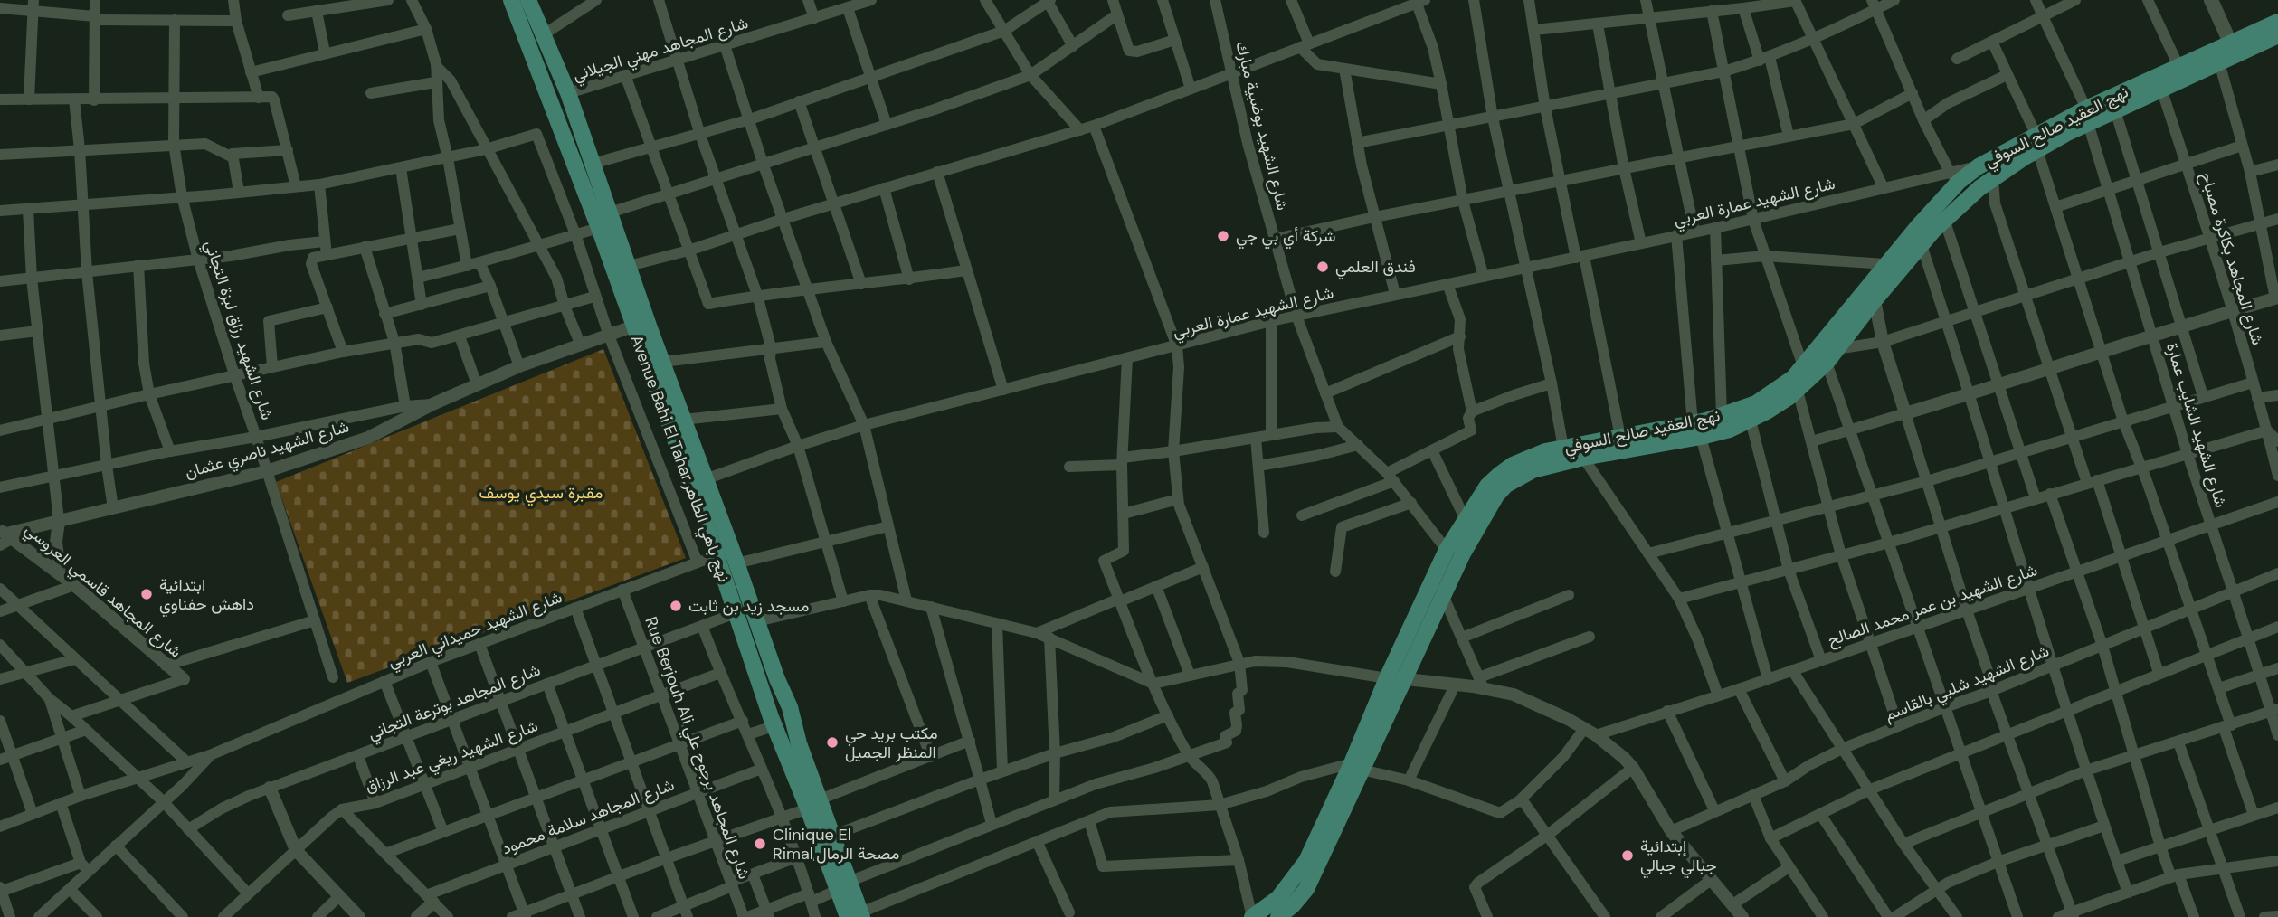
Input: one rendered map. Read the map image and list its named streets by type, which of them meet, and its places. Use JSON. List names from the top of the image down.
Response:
{
  "streets": {
    "main road": ["نهج العقيد صالح السوفي", "Avenue Bahi El Tahar,نهج باهي الطاهر"],
    "street": [
      "شارع المجاهد مهني الجيلاني",
      "شارع الشهيد بوضبية مبارك",
      "شارع الشهيد عمارة العربي",
      "شارع المجاهد بكاكرة مصباح",
      "شارع الشهيد رزاق لبزة التجاني",
      "شارع الشهيد الشايب عمارة",
      "شارع الشهيد ناصري عثمان",
      "شارع المجاهد قاسمي العروسي",
      "شارع الشهيد بن عمر محمد الصالح",
      "شارع الشهيد حميداني العربي",
      "شارع الشهيد شلبي بالقاسم",
      "شارع المجاهد بوترعة التجاني",
      "Rue Berjouh Ali,شارع المجاهد برجوح علي",
      "شارع الشهيد ريغي عبد الرزاق",
      "شارع المجاهد سلامة محمود"
    ]
  },
  "crossings": [
    ["شارع المجاهد مهني الجيلاني", "Avenue Bahi El Tahar,نهج باهي الطاهر"],
    ["شارع الشهيد بوضبية مبارك", "نهج العقيد صالح السوفي"],
    ["شارع الشهيد بوضبية مبارك", "شارع الشهيد عمارة العربي"],
    ["نهج العقيد صالح السوفي", "شارع الشهيد عمارة العربي"],
    ["نهج العقيد صالح السوفي", "شارع المجاهد بكاكرة مصباح"],
    ["نهج العقيد صالح السوفي", "شارع الشهيد الشايب عمارة"],
    ["شارع الشهيد عمارة العربي", "Avenue Bahi El Tahar,نهج باهي الطاهر"],
    ["شارع الشهيد رزاق لبزة التجاني", "شارع الشهيد ناصري عثمان"],
    ["شارع الشهيد الشايب عمارة", "شارع الشهيد بن عمر محمد الصالح"],
    ["شارع الشهيد الشايب عمارة", "شارع الشهيد شلبي بالقاسم"],
    ["شارع الشهيد ناصري عثمان", "Avenue Bahi El Tahar,نهج باهي الطاهر"],
    ["شارع الشهيد ناصري عثمان", "شارع المجاهد قاسمي العروسي"],
    ["Avenue Bahi El Tahar,نهج باهي الطاهر", "شارع الشهيد حميداني العربي"],
    ["Avenue Bahi El Tahar,نهج باهي الطاهر", "شارع المجاهد بوترعة التجاني"],
    ["شارع الشهيد حميداني العربي", "Rue Berjouh Ali,شارع المجاهد برجوح علي"],
    ["شارع المجاهد بوترعة التجاني", "Rue Berjouh Ali,شارع المجاهد برجوح علي"],
    ["Rue Berjouh Ali,شارع المجاهد برجوح علي", "شارع الشهيد ريغي عبد الرزاق"],
    ["Rue Berjouh Ali,شارع المجاهد برجوح علي", "شارع المجاهد سلامة محمود"]
  ],
  "parks": ["مقبرة سيدي يوسف"],
  "places": [
    "شركة أي بي جي",
    "فندق العلمي",
    "ابتدائية داهش حفناوي",
    "مسجد زيد بن ثابت",
    "مكتب بريد حي المنظر الجميل",
    "Clinique El Rimal,مصحة الرمال",
    "إبتدائية جبالي جبالي"
  ]
}
